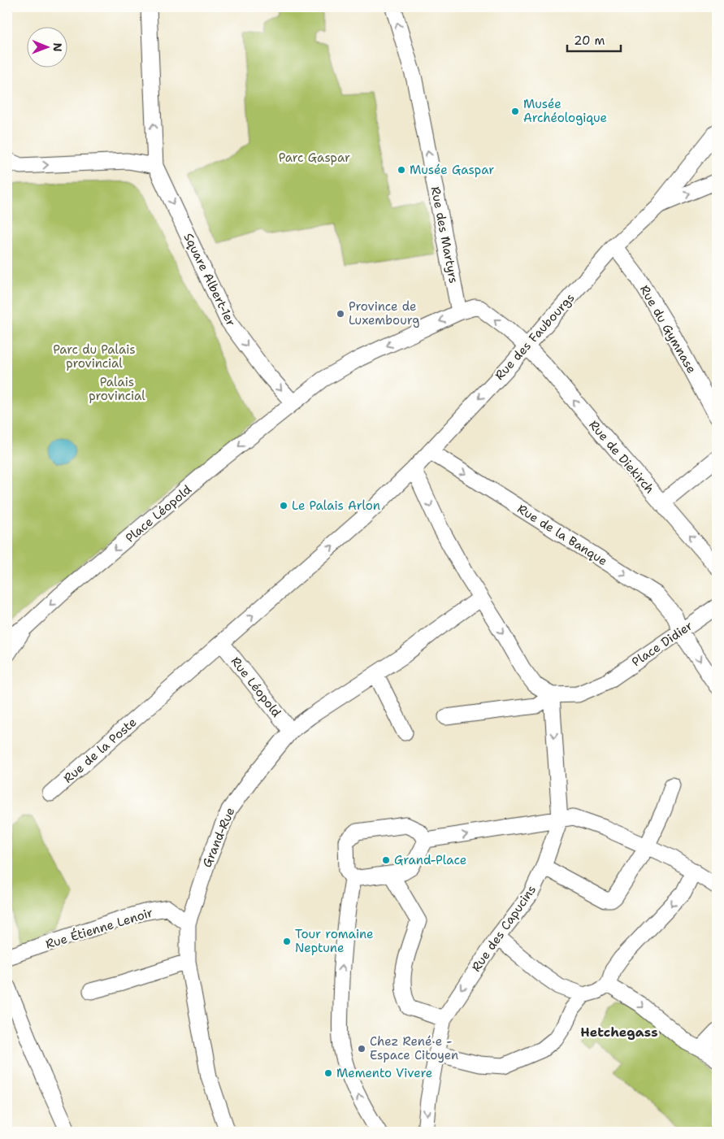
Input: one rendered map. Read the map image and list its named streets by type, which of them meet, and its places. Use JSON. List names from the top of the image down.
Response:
{
  "streets": {
    "street": [
      "Rue des Martyrs",
      "Square Albert-1er",
      "Rue du Gymnase",
      "Rue des Faubourgs",
      "Rue de Diekirch",
      "Place Léopold",
      "Rue de la Banque",
      "Place Didier",
      "Rue Léopold",
      "Rue de la Poste",
      "Grand-Rue",
      "Rue Étienne Lenoir",
      "Rue des Capucins"
    ]
  },
  "crossings": [
    ["Rue des Martyrs", "Place Léopold"],
    ["Square Albert-1er", "Place Léopold"],
    ["Rue du Gymnase", "Rue des Faubourgs"],
    ["Rue des Faubourgs", "Rue de Diekirch"],
    ["Rue des Faubourgs", "Rue de la Banque"],
    ["Rue des Faubourgs", "Rue Léopold"],
    ["Rue des Faubourgs", "Rue de la Poste"],
    ["Rue de la Banque", "Place Didier"],
    ["Place Didier", "Rue des Capucins"],
    ["Rue Léopold", "Rue de la Poste"],
    ["Rue Léopold", "Grand-Rue"],
    ["Grand-Rue", "Rue Étienne Lenoir"]
  ],
  "one_way": ["Rue des Martyrs", "Rue de Diekirch", "Place Léopold"],
  "districts": ["Hetchegass"],
  "parks": ["Parc Gaspar", "Parc du Palais provincial", "Palais provincial"],
  "places": [
    "Musée Archéologique",
    "Musée Gaspar",
    "Province de Luxembourg",
    "Le Palais Arlon",
    "Grand-Place",
    "Tour romaine Neptune",
    "Chez René·e - Espace Citoyen",
    "Memento Vivere"
  ],
  "scale_bar": "20 m",
  "north": "right"
}
